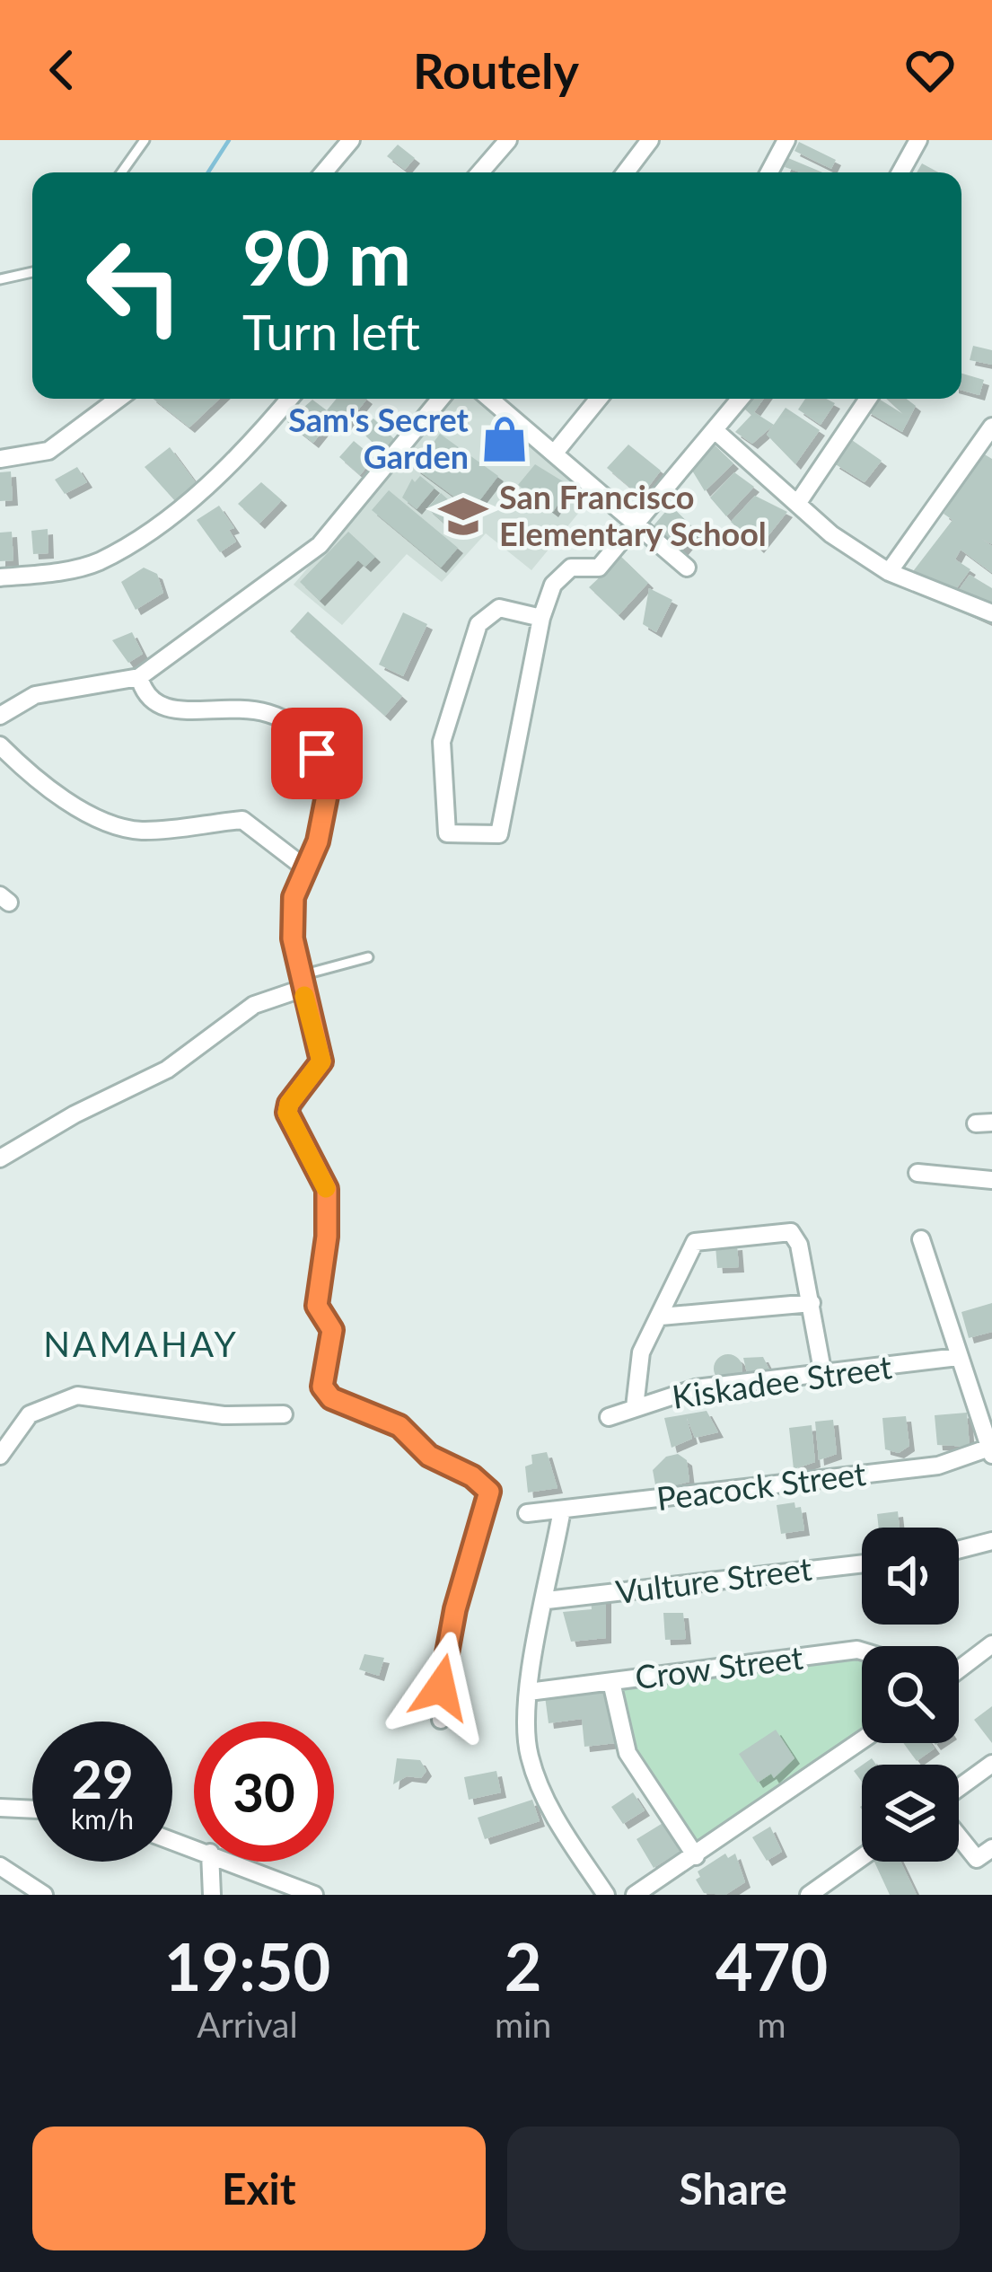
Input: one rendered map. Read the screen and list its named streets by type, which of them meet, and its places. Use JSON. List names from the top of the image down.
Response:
{
  "streets": {
    "street": [
      "Kiskadee Street",
      "Peacock Street",
      "Vulture Street",
      "Crow Street"
    ]
  },
  "districts": ["NAMAHAY"],
  "places": {
    "shop": ["Sam's Secret Garden"],
    "school or university": ["San Francisco Elementary School"]
  },
  "page": {
    "header": "Routely",
    "turn": ["90 m", "Turn left"],
    "speed": "29 km/h",
    "limit": "30",
    "eta": [
      "19:50",
      "Arrival",
      "2",
      "min",
      "470",
      "m"
    ],
    "buttons": ["Exit", "Share"]
  }
}
